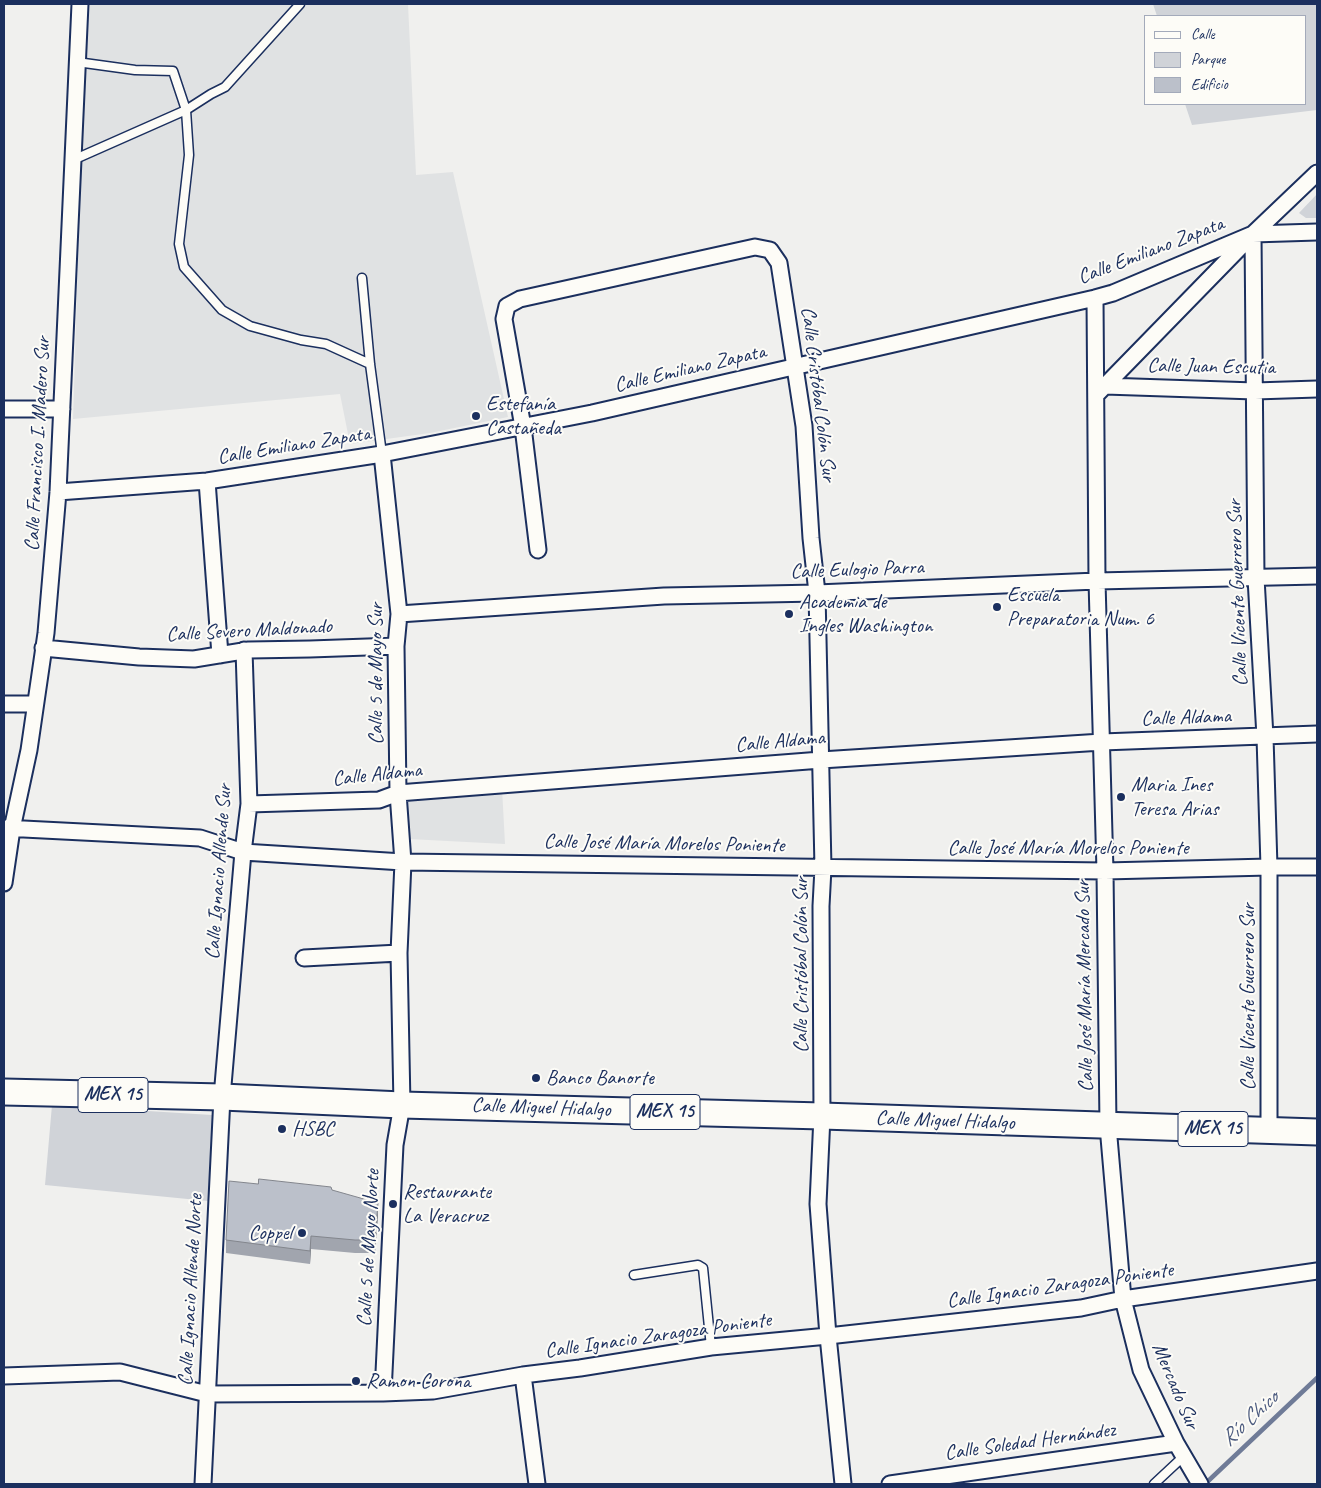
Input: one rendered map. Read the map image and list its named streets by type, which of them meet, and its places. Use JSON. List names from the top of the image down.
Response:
{
  "streets": {
    "main road": ["MEX 15", "Calle Miguel Hidalgo"],
    "street": [
      "Calle Emiliano Zapata",
      "Calle Juan Escutia",
      "Calle Cristóbal Colón Sur",
      "Calle Francisco I. Madero Sur",
      "Calle Eulogio Parra",
      "Calle Vicente Guerrero Sur",
      "Calle Severo Maldonado",
      "Calle 5 de Mayo Sur",
      "Calle Aldama",
      "Calle José María Morelos Poniente",
      "Calle Ignacio Allende Sur",
      "Calle José María Mercado Sur",
      "Calle 5 de Mayo Norte",
      "Calle Ignacio Zaragoza Poniente",
      "Calle Ignacio Allende Norte",
      "Mercado Sur",
      "Calle Soledad Hernández"
    ]
  },
  "crossings": [
    ["Calle Emiliano Zapata", "Calle Cristóbal Colón Sur"],
    ["Calle Emiliano Zapata", "Calle Francisco I. Madero Sur"],
    ["Calle Emiliano Zapata", "Calle Vicente Guerrero Sur"],
    ["Calle Emiliano Zapata", "Calle 5 de Mayo Sur"],
    ["Calle Emiliano Zapata", "Calle José María Mercado Sur"],
    ["Calle Juan Escutia", "Calle Vicente Guerrero Sur"],
    ["Calle Juan Escutia", "Calle José María Mercado Sur"],
    ["Calle Cristóbal Colón Sur", "Calle Eulogio Parra"],
    ["Calle Cristóbal Colón Sur", "Calle Aldama"],
    ["Calle Cristóbal Colón Sur", "Calle José María Morelos Poniente"],
    ["Calle Cristóbal Colón Sur", "Calle Miguel Hidalgo"],
    ["Calle Cristóbal Colón Sur", "Calle Ignacio Zaragoza Poniente"],
    ["Calle Francisco I. Madero Sur", "Calle Severo Maldonado"],
    ["Calle Francisco I. Madero Sur", "Calle José María Morelos Poniente"],
    ["Calle Eulogio Parra", "Calle Vicente Guerrero Sur"],
    ["Calle Eulogio Parra", "Calle 5 de Mayo Sur"],
    ["Calle Eulogio Parra", "Calle José María Mercado Sur"],
    ["Calle Vicente Guerrero Sur", "Calle Aldama"],
    ["Calle Vicente Guerrero Sur", "Calle José María Morelos Poniente"],
    ["Calle Vicente Guerrero Sur", "Calle Miguel Hidalgo"],
    ["Calle Severo Maldonado", "Calle 5 de Mayo Sur"],
    ["Calle Severo Maldonado", "Calle Ignacio Allende Sur"],
    ["Calle 5 de Mayo Sur", "Calle Aldama"],
    ["Calle 5 de Mayo Sur", "Calle José María Morelos Poniente"],
    ["Calle 5 de Mayo Sur", "Calle Miguel Hidalgo"],
    ["Calle 5 de Mayo Sur", "Calle 5 de Mayo Norte"],
    ["Calle Aldama", "Calle Ignacio Allende Sur"],
    ["Calle Aldama", "Calle José María Mercado Sur"],
    ["Calle José María Morelos Poniente", "Calle Ignacio Allende Sur"],
    ["Calle José María Morelos Poniente", "Calle José María Mercado Sur"],
    ["Calle Ignacio Allende Sur", "Calle Miguel Hidalgo"],
    ["Calle Ignacio Allende Sur", "Calle Ignacio Allende Norte"],
    ["Calle José María Mercado Sur", "Calle Miguel Hidalgo"],
    ["Calle José María Mercado Sur", "Calle Ignacio Zaragoza Poniente"],
    ["Calle José María Mercado Sur", "Mercado Sur"],
    ["Calle Miguel Hidalgo", "Calle 5 de Mayo Norte"],
    ["Calle Miguel Hidalgo", "Calle Ignacio Allende Norte"],
    ["Calle 5 de Mayo Norte", "Calle Ignacio Zaragoza Poniente"],
    ["Calle Ignacio Zaragoza Poniente", "Calle Ignacio Allende Norte"],
    ["Calle Ignacio Zaragoza Poniente", "Mercado Sur"],
    ["Mercado Sur", "Calle Soledad Hernández"]
  ],
  "water": ["Río Chico"],
  "places": [
    "Estefanía Castañeda",
    "Escuela Preparatoria Num. 6",
    "Academia de Ingles Washington",
    "Maria Ines Teresa Arias",
    "Banco Banorte",
    "HSBC",
    "Restaurante La Veracruz",
    "Coppel",
    "Ramon Corona"
  ],
  "legend": ["Calle", "Parque", "Edificio"]
}
